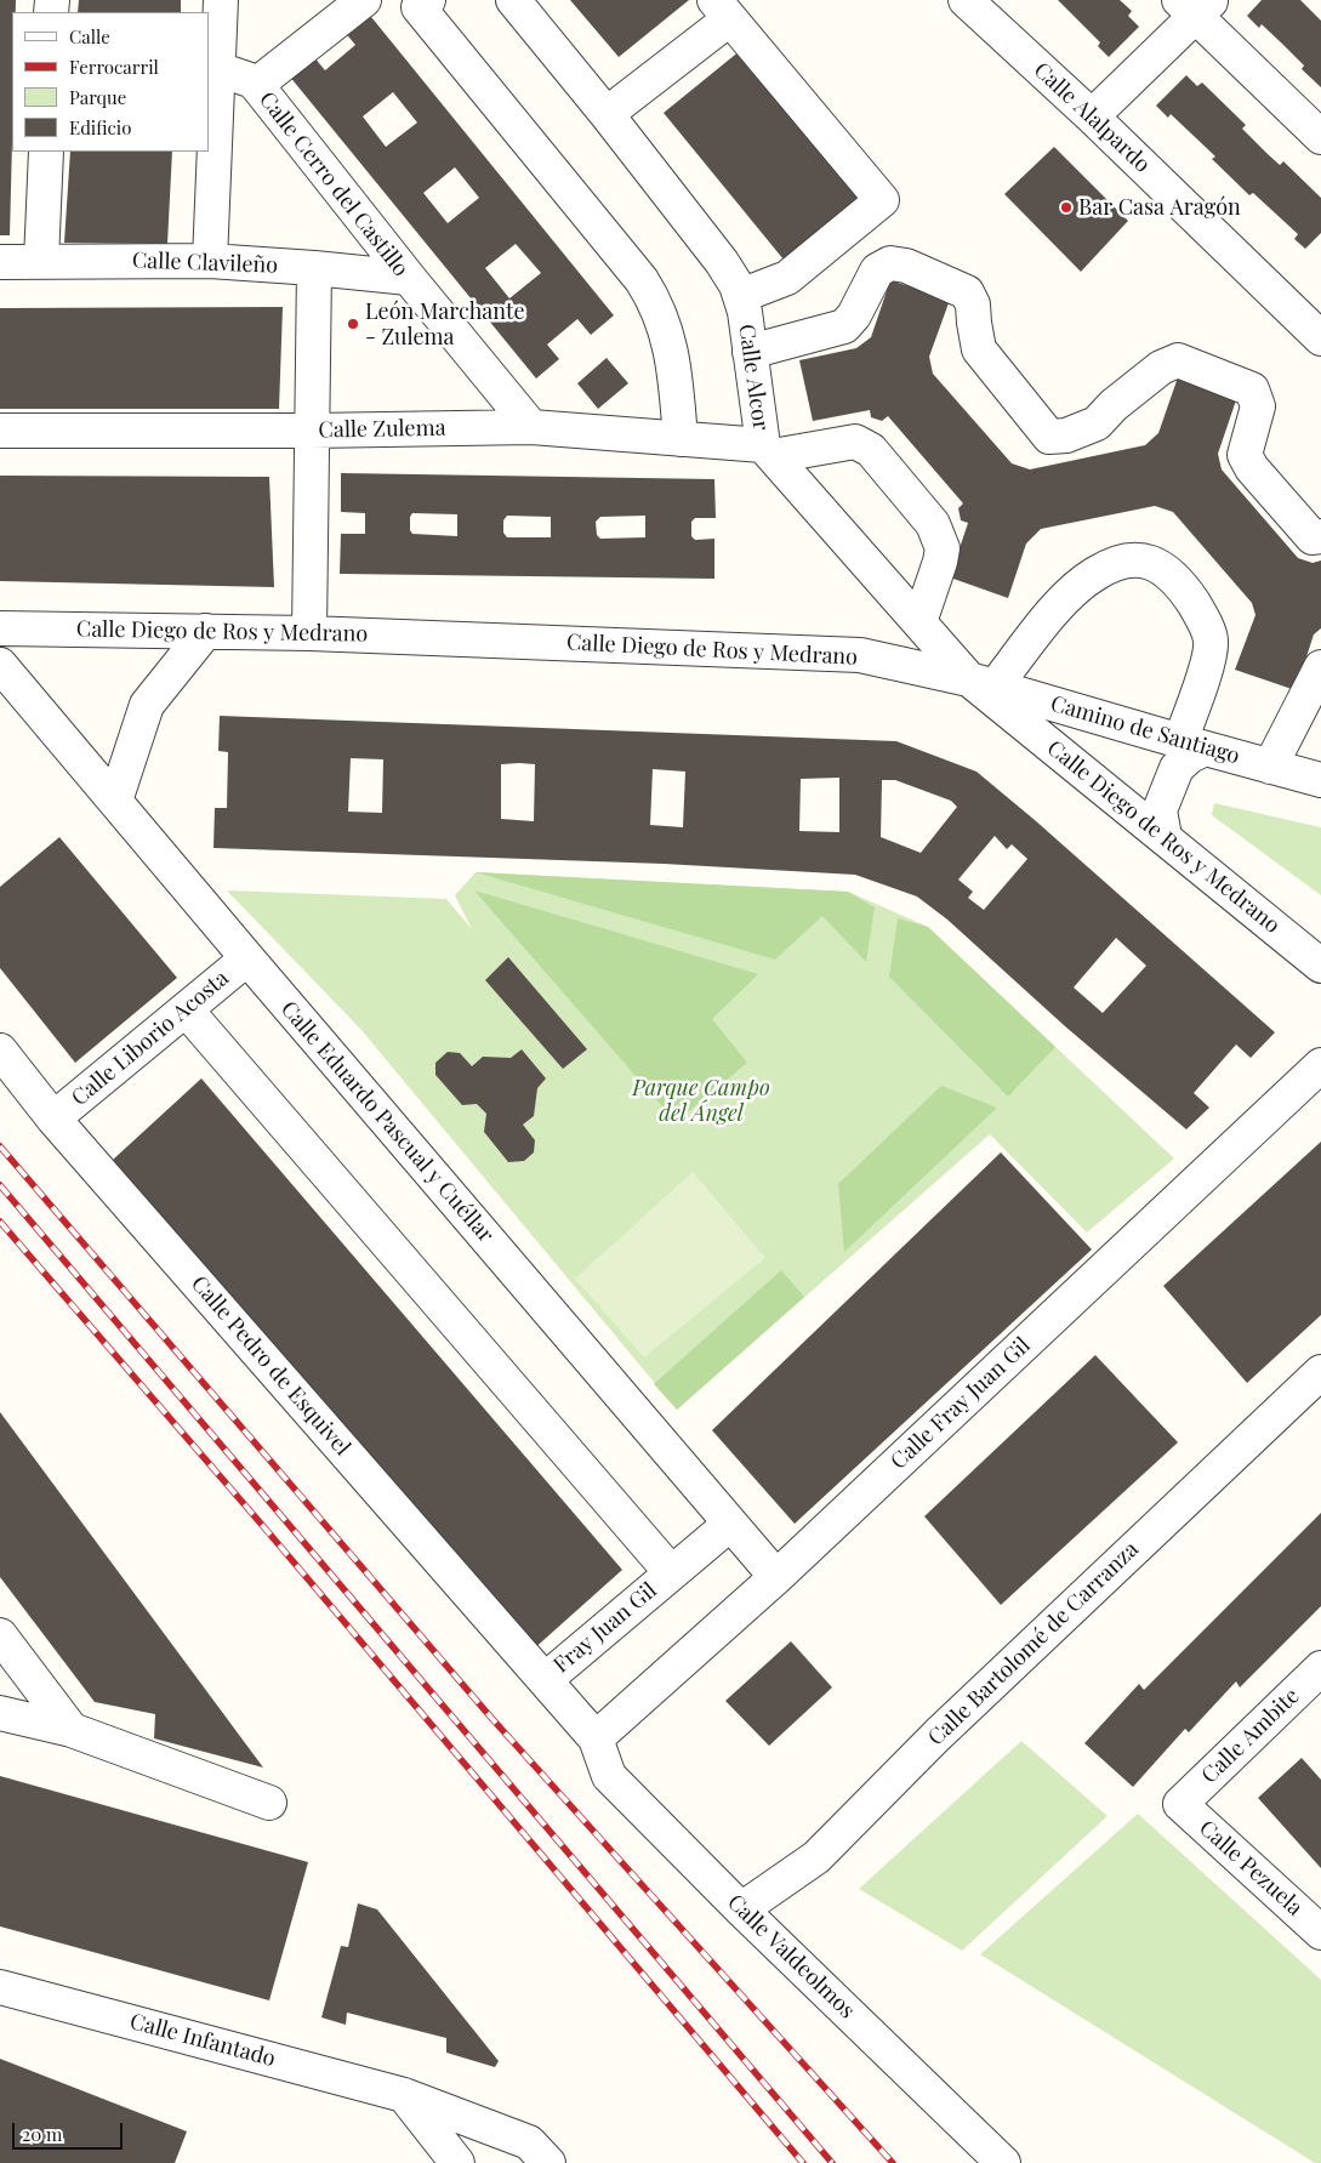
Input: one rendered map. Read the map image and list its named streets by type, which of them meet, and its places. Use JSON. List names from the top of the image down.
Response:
{
  "streets": {
    "street": [
      "Calle Alalpardo",
      "Calle Cerro del Castillo",
      "Calle Clavileño",
      "Calle Alcor",
      "Calle Zulema",
      "Calle Diego de Ros y Medrano",
      "Camino de Santiago",
      "Calle Liborio Acosta",
      "Calle Eduardo Pascual y Cuéllar",
      "Calle Pedro de Esquivel",
      "Calle Fray Juan Gil",
      "Fray Juan Gil",
      "Calle Bartolomé de Carranza",
      "Calle Ambite",
      "Calle Pezuela",
      "Calle Valdeolmos",
      "Calle Infantado"
    ]
  },
  "crossings": [
    ["Calle Cerro del Castillo", "Calle Clavileño"],
    ["Calle Cerro del Castillo", "Calle Zulema"],
    ["Calle Alcor", "Calle Zulema"],
    ["Calle Alcor", "Calle Diego de Ros y Medrano"],
    ["Calle Alcor", "Camino de Santiago"],
    ["Calle Diego de Ros y Medrano", "Camino de Santiago"],
    ["Calle Liborio Acosta", "Calle Eduardo Pascual y Cuéllar"],
    ["Calle Liborio Acosta", "Calle Pedro de Esquivel"],
    ["Calle Eduardo Pascual y Cuéllar", "Calle Fray Juan Gil"],
    ["Calle Eduardo Pascual y Cuéllar", "Fray Juan Gil"],
    ["Calle Pedro de Esquivel", "Fray Juan Gil"],
    ["Calle Fray Juan Gil", "Fray Juan Gil"],
    ["Calle Fray Juan Gil", "Calle Valdeolmos"],
    ["Fray Juan Gil", "Calle Valdeolmos"],
    ["Calle Bartolomé de Carranza", "Calle Valdeolmos"],
    ["Calle Ambite", "Calle Pezuela"]
  ],
  "parks": ["Parque Campo del Ángel"],
  "places": ["Bar Casa Aragón", "León Marchante - Zulema"],
  "legend": [
    "Calle",
    "Ferrocarril",
    "Parque",
    "Edificio"
  ],
  "scale_bar": "20 m"
}
